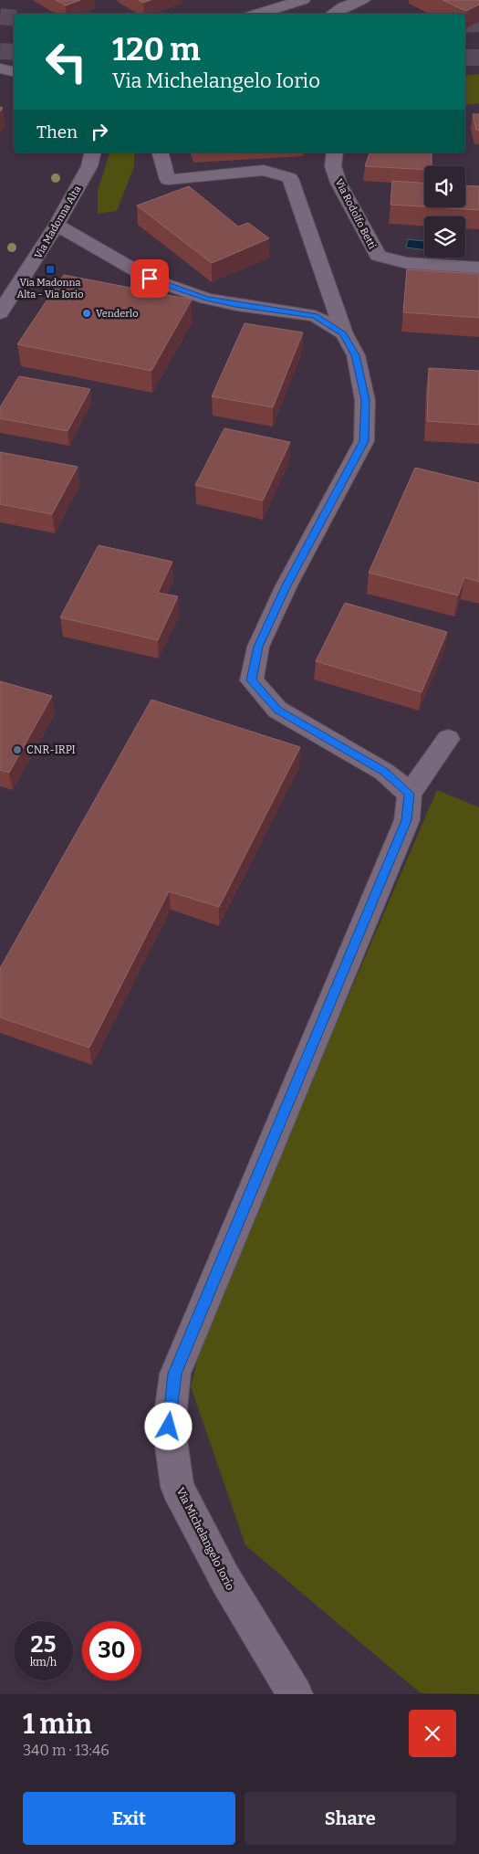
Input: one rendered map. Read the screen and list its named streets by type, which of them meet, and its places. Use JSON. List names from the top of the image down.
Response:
{
  "streets": {
    "street": ["Via Rodolfo Betti", "Via Madonna Alta", "Via Michelangelo Iorio"]
  },
  "places": {
    "transit": ["Via Madonna Alta - Via Iorio"],
    "other": ["Venderlo", "CNR-IRPI"]
  },
  "page": {
    "turn": ["120 m", "Via Michelangelo Iorio"],
    "then": "Then",
    "speed": "25 km/h",
    "limit": "30",
    "heading": ["1 min", "340 m · 13:46"],
    "buttons": ["Exit", "Share"]
  }
}
